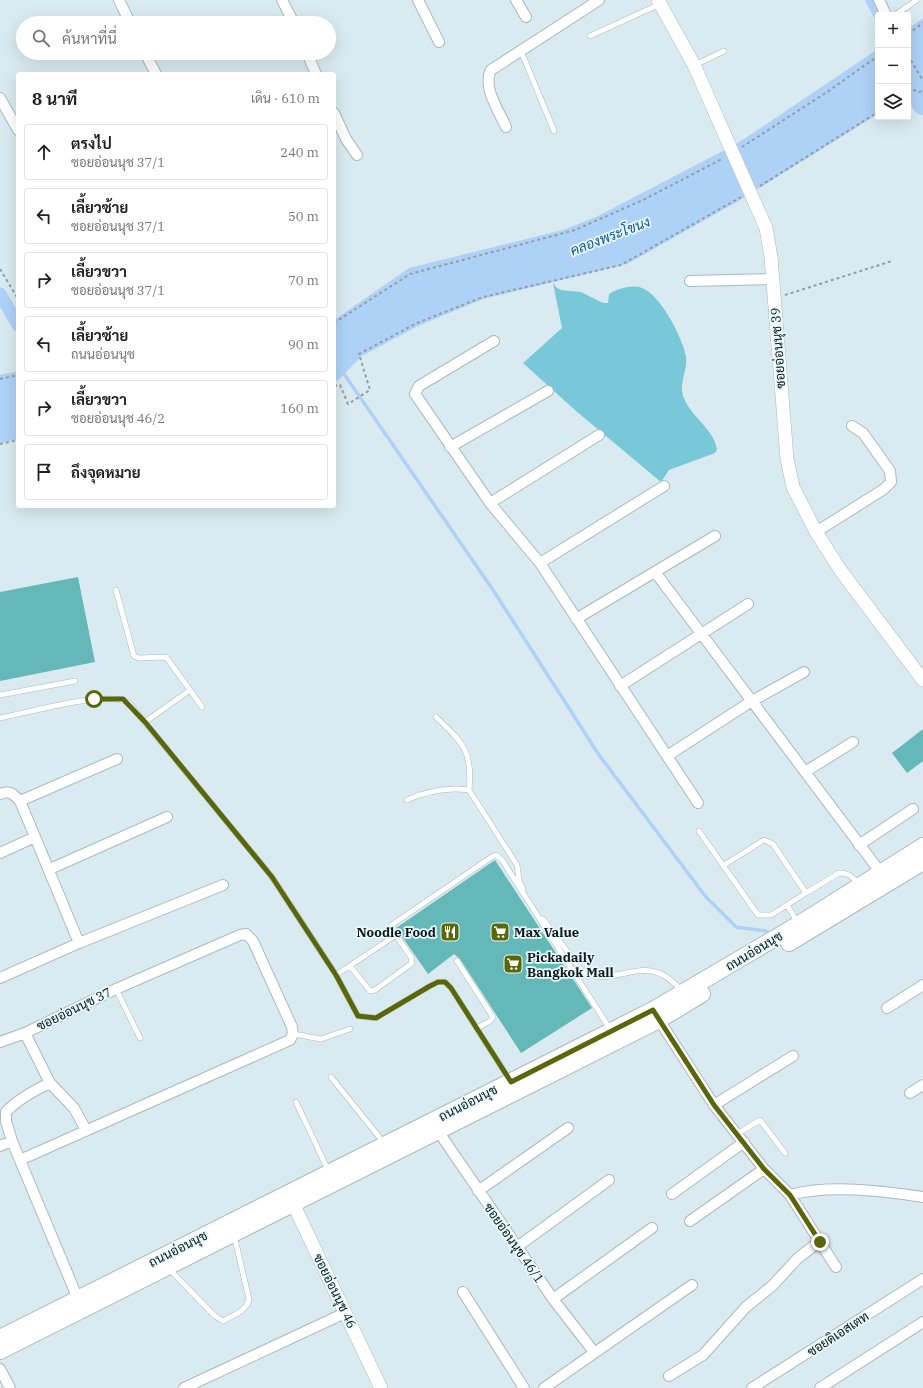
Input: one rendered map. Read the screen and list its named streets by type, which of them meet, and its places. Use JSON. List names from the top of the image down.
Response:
{
  "streets": {
    "main road": ["ถนนอ่อนนุช"],
    "street": [
      "ซอยอ่อนนุช 39",
      "ซอยอ่อนนุช 37",
      "ซอยอ่อนนุช 46/1",
      "ซอยอ่อนนุช 46",
      "ซอยดิเอสเตท"
    ]
  },
  "crossings": [
    ["ถนนอ่อนนุช", "ซอยอ่อนนุช 46/1"],
    ["ถนนอ่อนนุช", "ซอยอ่อนนุช 46"]
  ],
  "water": ["คลองพระโขนง"],
  "places": {
    "restaurant": ["Noodle Food"],
    "supermarket": ["Max Value", "Pickadaily Bangkok Mall"]
  },
  "page": {
    "map_buttons": ["+", "−"],
    "search": "ค้นหาที่นี่",
    "heading": ["8 นาที", "เดิน · 610 m"],
    "list": [
      ["ตรงไป", "ซอยอ่อนนุช 37/1", "240 m"],
      ["เลี้ยวซ้าย", "ซอยอ่อนนุช 37/1", "50 m"],
      ["เลี้ยวขวา", "ซอยอ่อนนุช 37/1", "70 m"],
      ["เลี้ยวซ้าย", "ถนนอ่อนนุช", "90 m"],
      ["เลี้ยวขวา", "ซอยอ่อนนุช 46/2", "160 m"],
      "ถึงจุดหมาย"
    ]
  }
}
